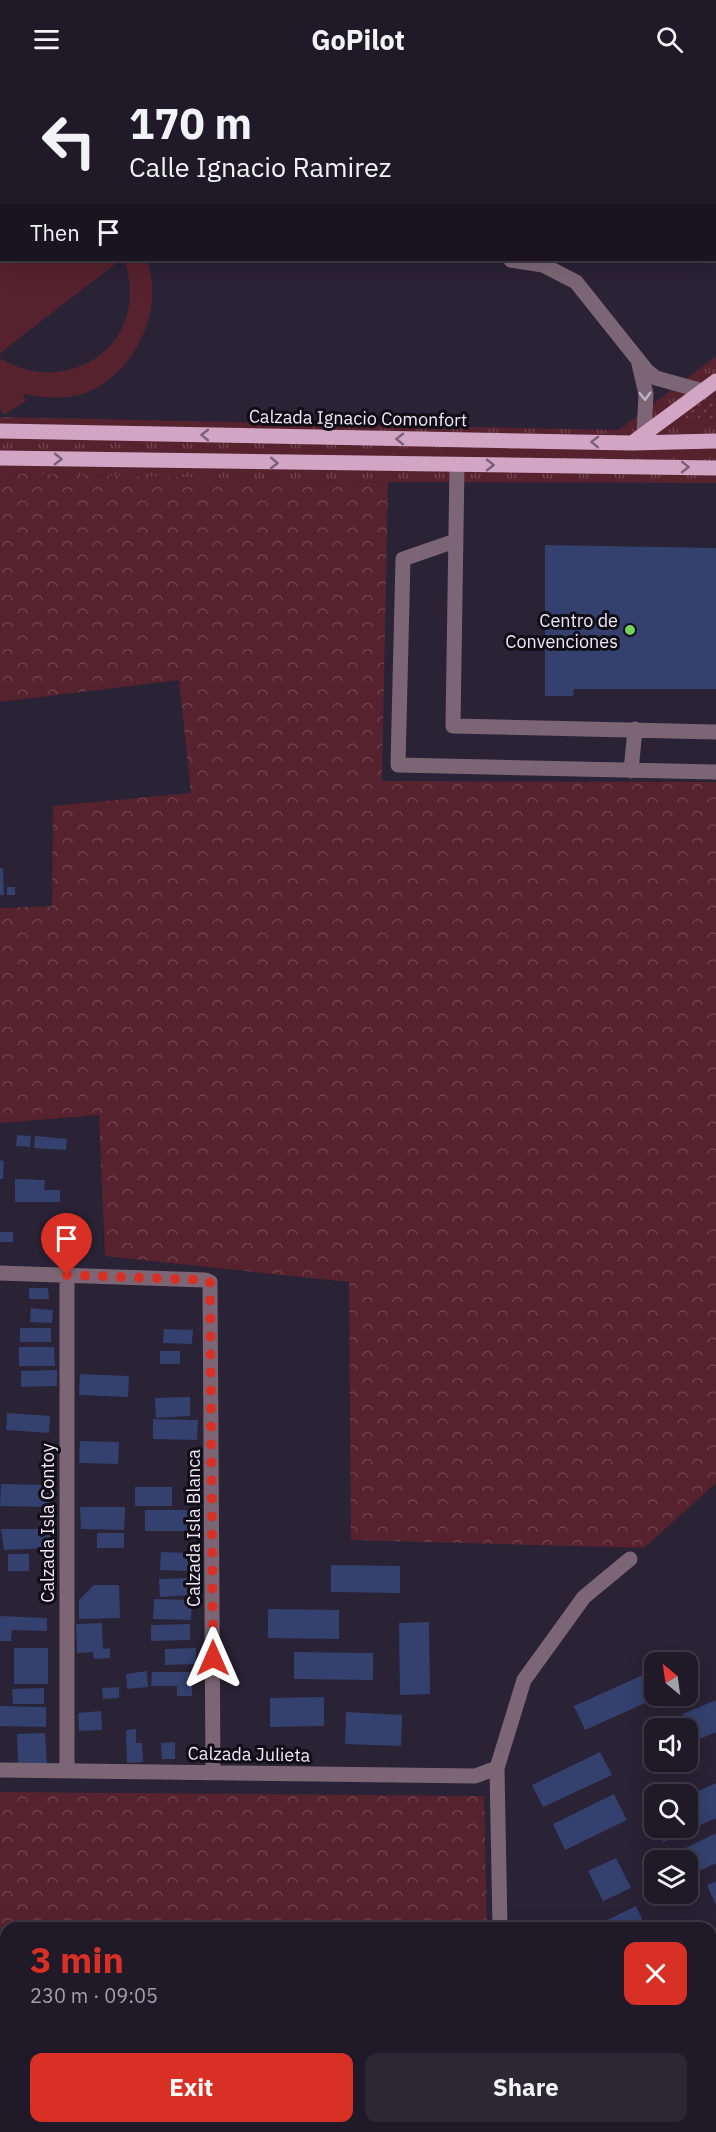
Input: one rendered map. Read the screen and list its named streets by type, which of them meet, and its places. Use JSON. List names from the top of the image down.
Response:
{
  "streets": {
    "main road": ["Calzada Ignacio Comonfort"],
    "street": ["Calzada Isla Contoy", "Calzada Isla Blanca", "Calzada Julieta"]
  },
  "crossings": [
    ["Calzada Isla Contoy", "Calzada Isla Blanca"],
    ["Calzada Isla Contoy", "Calzada Julieta"],
    ["Calzada Isla Blanca", "Calzada Julieta"]
  ],
  "places": ["Centro de Convenciones"],
  "north": "top left",
  "page": {
    "header": "GoPilot",
    "turn": ["170 m", "Calle Ignacio Ramirez"],
    "then": "Then",
    "heading": ["3 min", "230 m · 09:05"],
    "buttons": ["Exit", "Share"]
  }
}
